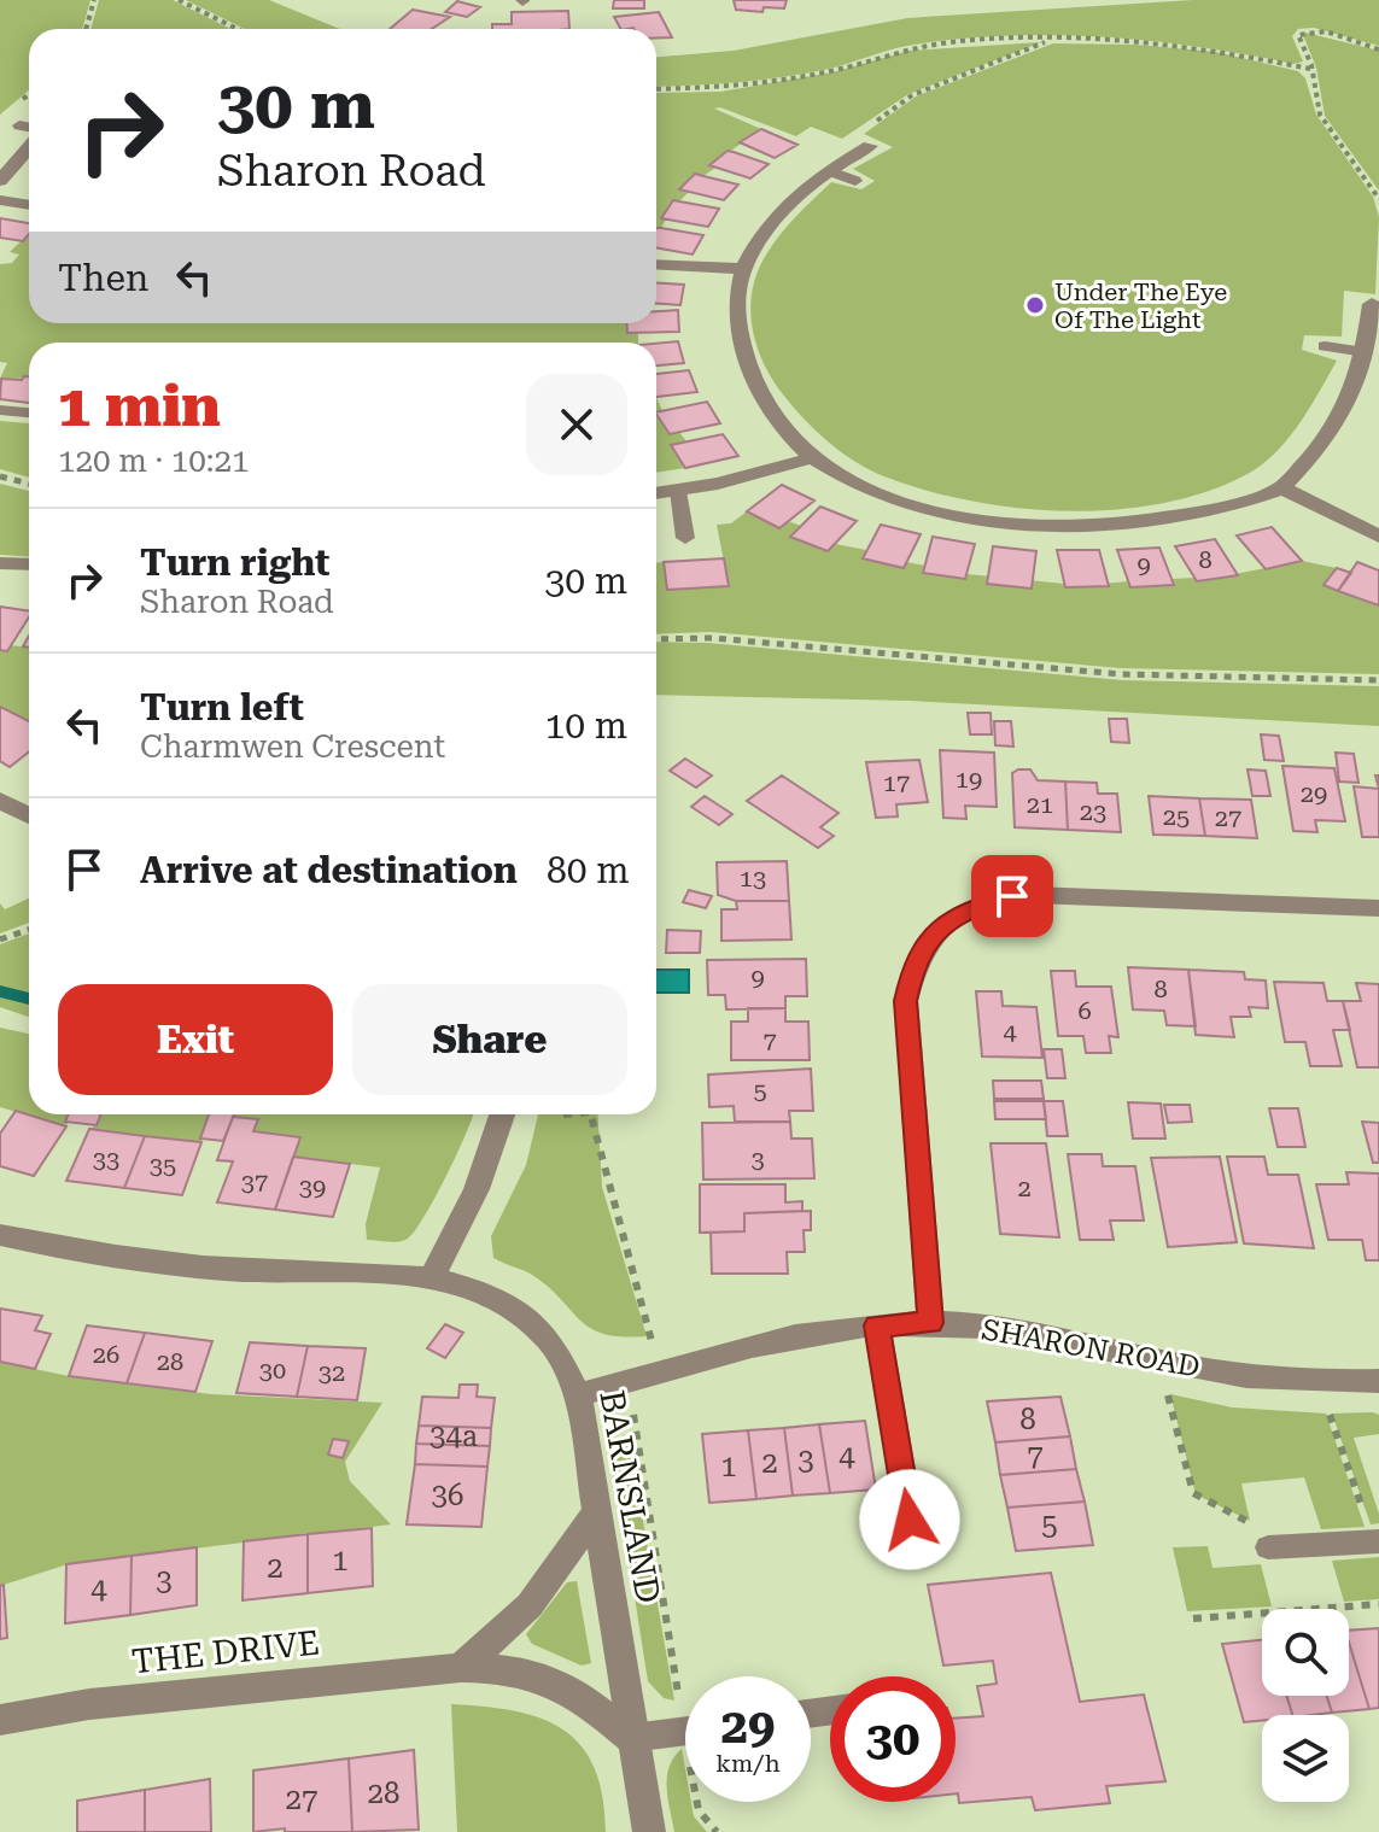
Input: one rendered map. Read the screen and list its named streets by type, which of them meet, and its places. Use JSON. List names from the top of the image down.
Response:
{
  "streets": {
    "street": ["SHARON ROAD", "BARNSLAND", "THE DRIVE"]
  },
  "crossings": [
    ["SHARON ROAD", "BARNSLAND"],
    ["BARNSLAND", "THE DRIVE"]
  ],
  "places": ["Under The Eye Of The Light"],
  "house_numbers": [
    "8",
    "9",
    "19",
    "17",
    "29",
    "21",
    "23",
    "25",
    "27",
    "13",
    "9",
    "8",
    "6",
    "4",
    "7",
    "5",
    "33",
    "3",
    "35",
    "37",
    "39",
    "2",
    "26",
    "28",
    "30",
    "32",
    "8",
    "34a",
    "7",
    "4",
    "3",
    "2",
    "1",
    "36",
    "5",
    "1",
    "2",
    "3",
    "4",
    "28",
    "27"
  ],
  "page": {
    "turn": ["30 m", "Sharon Road"],
    "then": "Then",
    "heading": ["1 min", "120 m · 10:21"],
    "list": [
      {
        "name": "Turn right",
        "note": "Sharon Road",
        "value": "30 m"
      },
      {
        "name": "Turn left",
        "note": "Charmwen Crescent",
        "value": "10 m"
      },
      {
        "name": "Arrive at destination",
        "value": "80 m"
      }
    ],
    "buttons": ["Exit", "Share"],
    "speed": "29 km/h",
    "limit": "30"
  }
}
